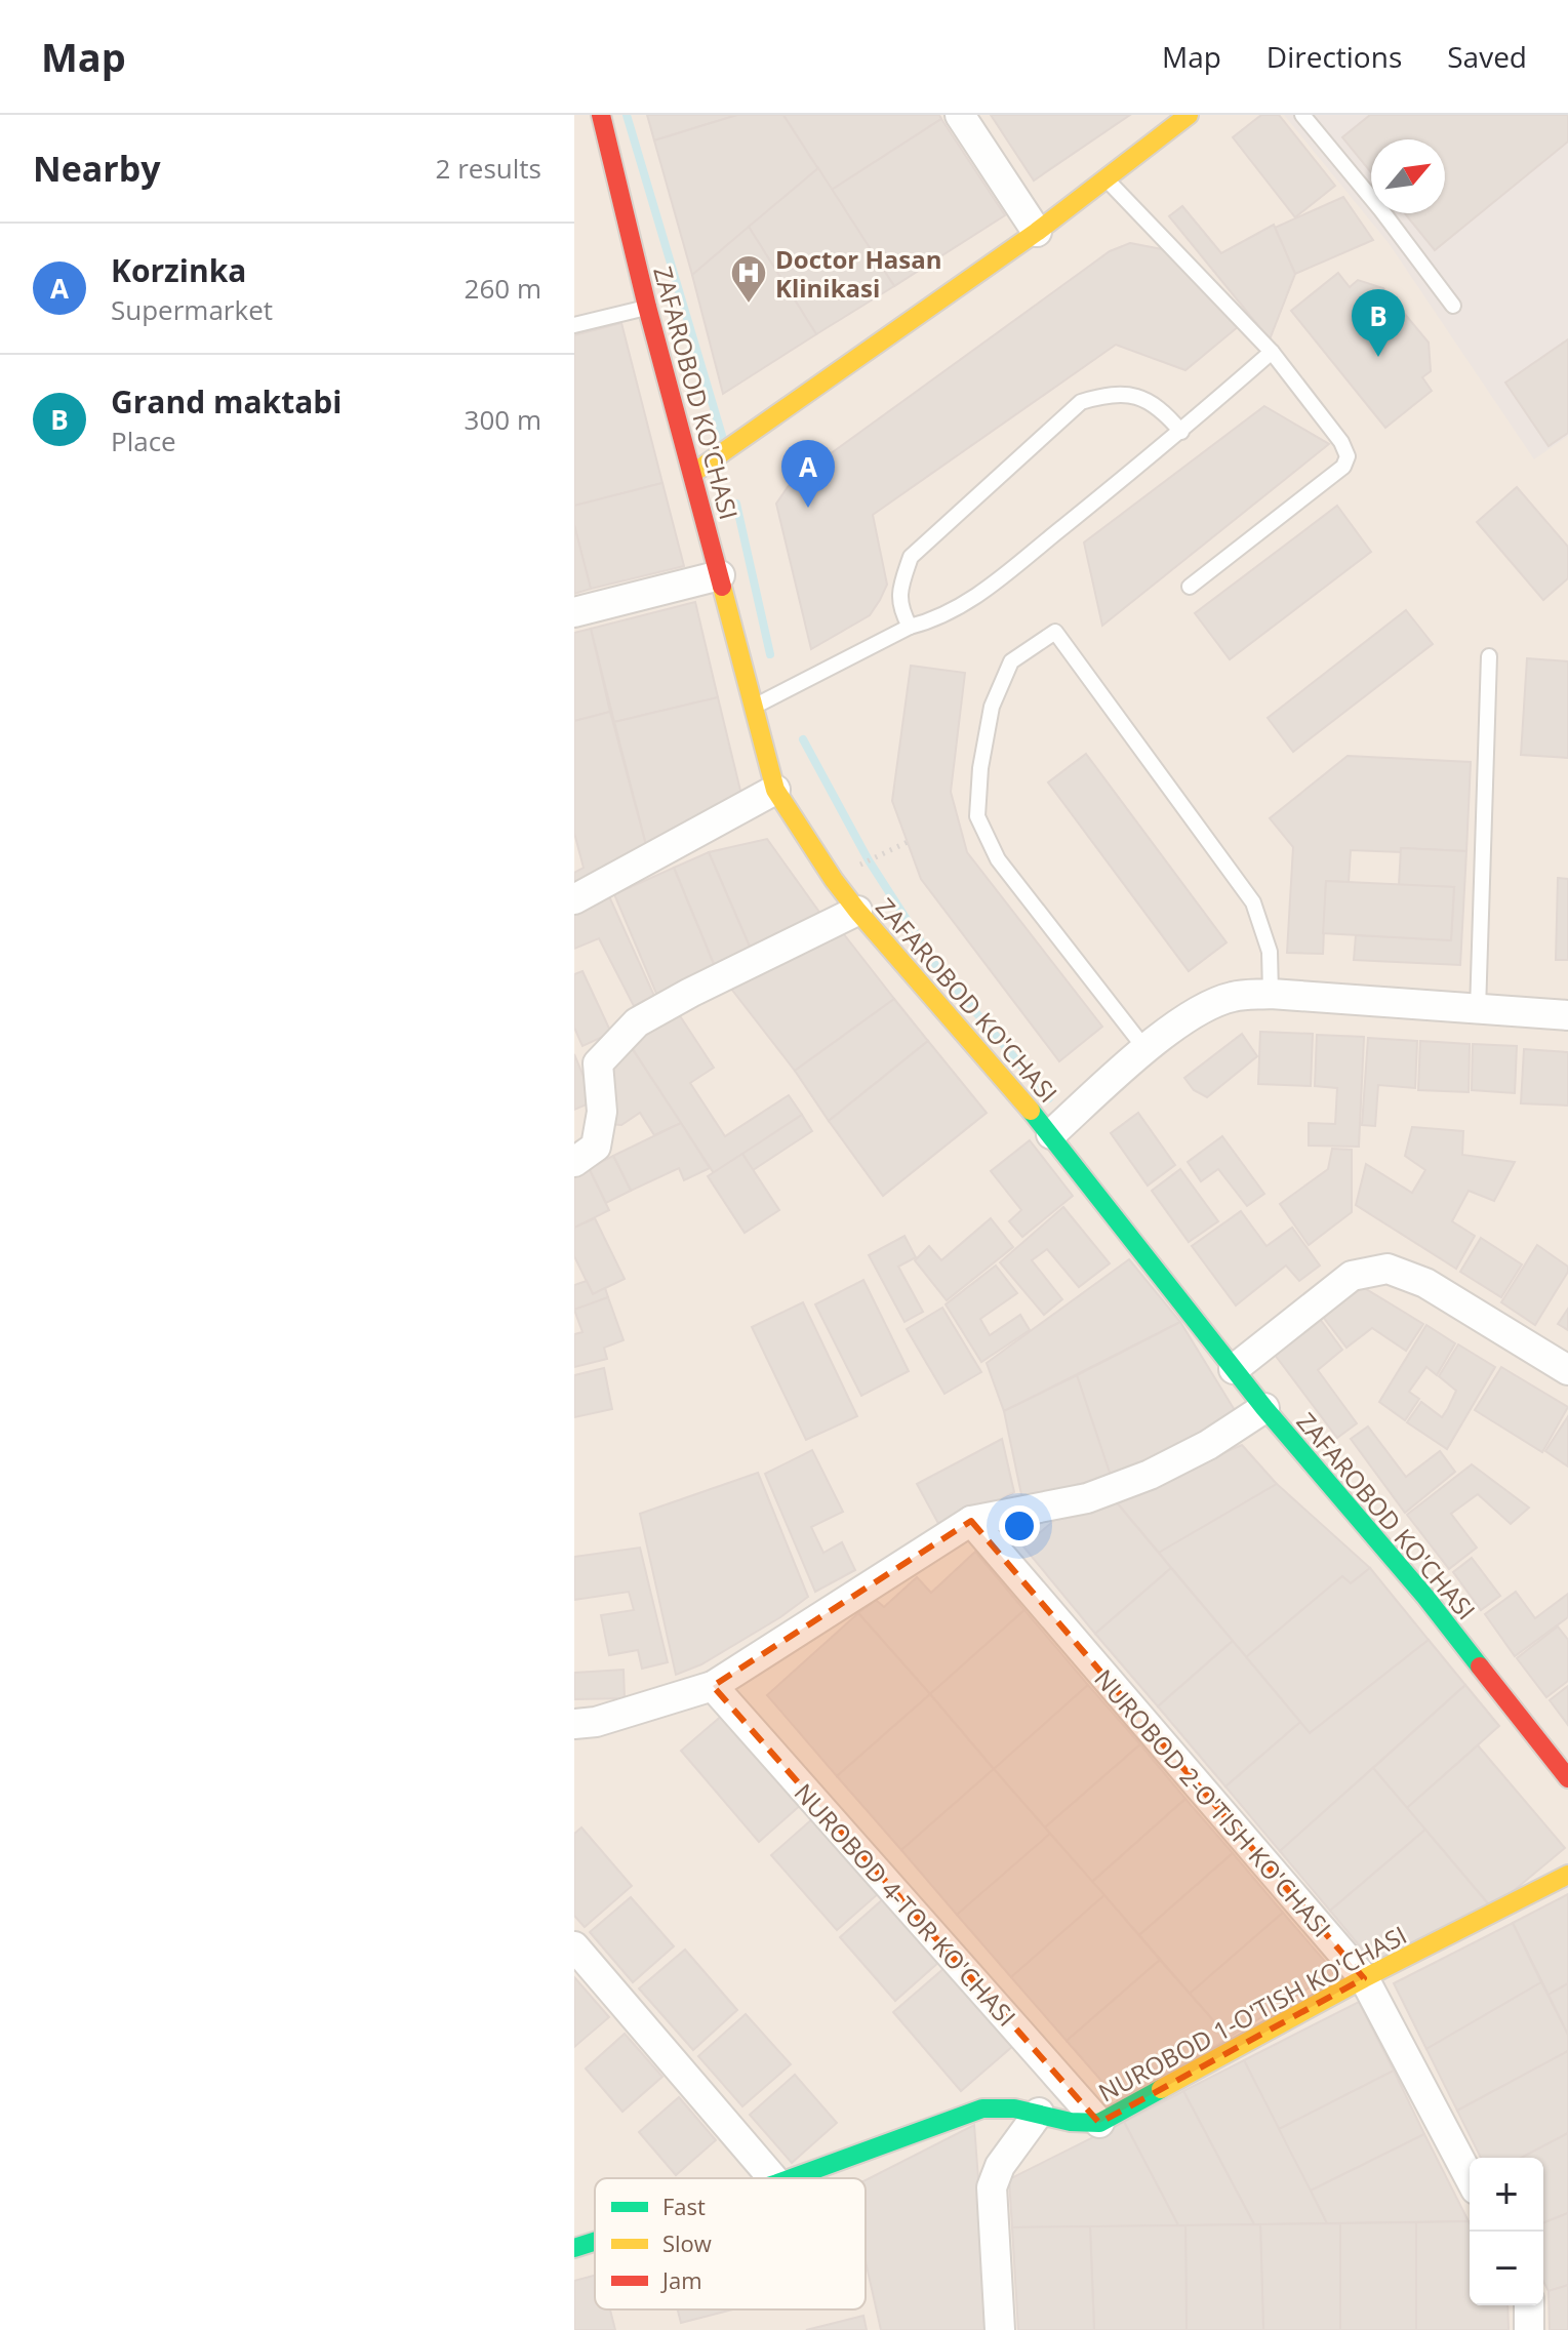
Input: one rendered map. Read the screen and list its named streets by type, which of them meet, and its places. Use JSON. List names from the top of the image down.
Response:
{
  "streets": {
    "street": [
      "ZAFAROBOD KO'CHASI",
      "NUROBOD 2-O'TISH KO'CHASI",
      "NUROBOD 4-TOR KO'CHASI",
      "NUROBOD 1-O'TISH KO'CHASI"
    ]
  },
  "crossings": [
    ["NUROBOD 2-O'TISH KO'CHASI", "NUROBOD 1-O'TISH KO'CHASI"],
    ["NUROBOD 4-TOR KO'CHASI", "NUROBOD 1-O'TISH KO'CHASI"]
  ],
  "places": {
    "hospital": ["Doctor Hasan Klinikasi"]
  },
  "legend": ["Fast", "Slow", "Jam"],
  "north": "top right",
  "page": {
    "header": "Map",
    "nav": ["Map", "Directions", "Saved"],
    "heading": ["Nearby", "2 results"],
    "list": [
      {
        "mark": "A",
        "name": "Korzinka",
        "note": "Supermarket",
        "value": "260 m"
      },
      {
        "mark": "B",
        "name": "Grand maktabi",
        "note": "Place",
        "value": "300 m"
      }
    ],
    "pins": ["B", "A"],
    "map_buttons": ["+", "−"]
  }
}
